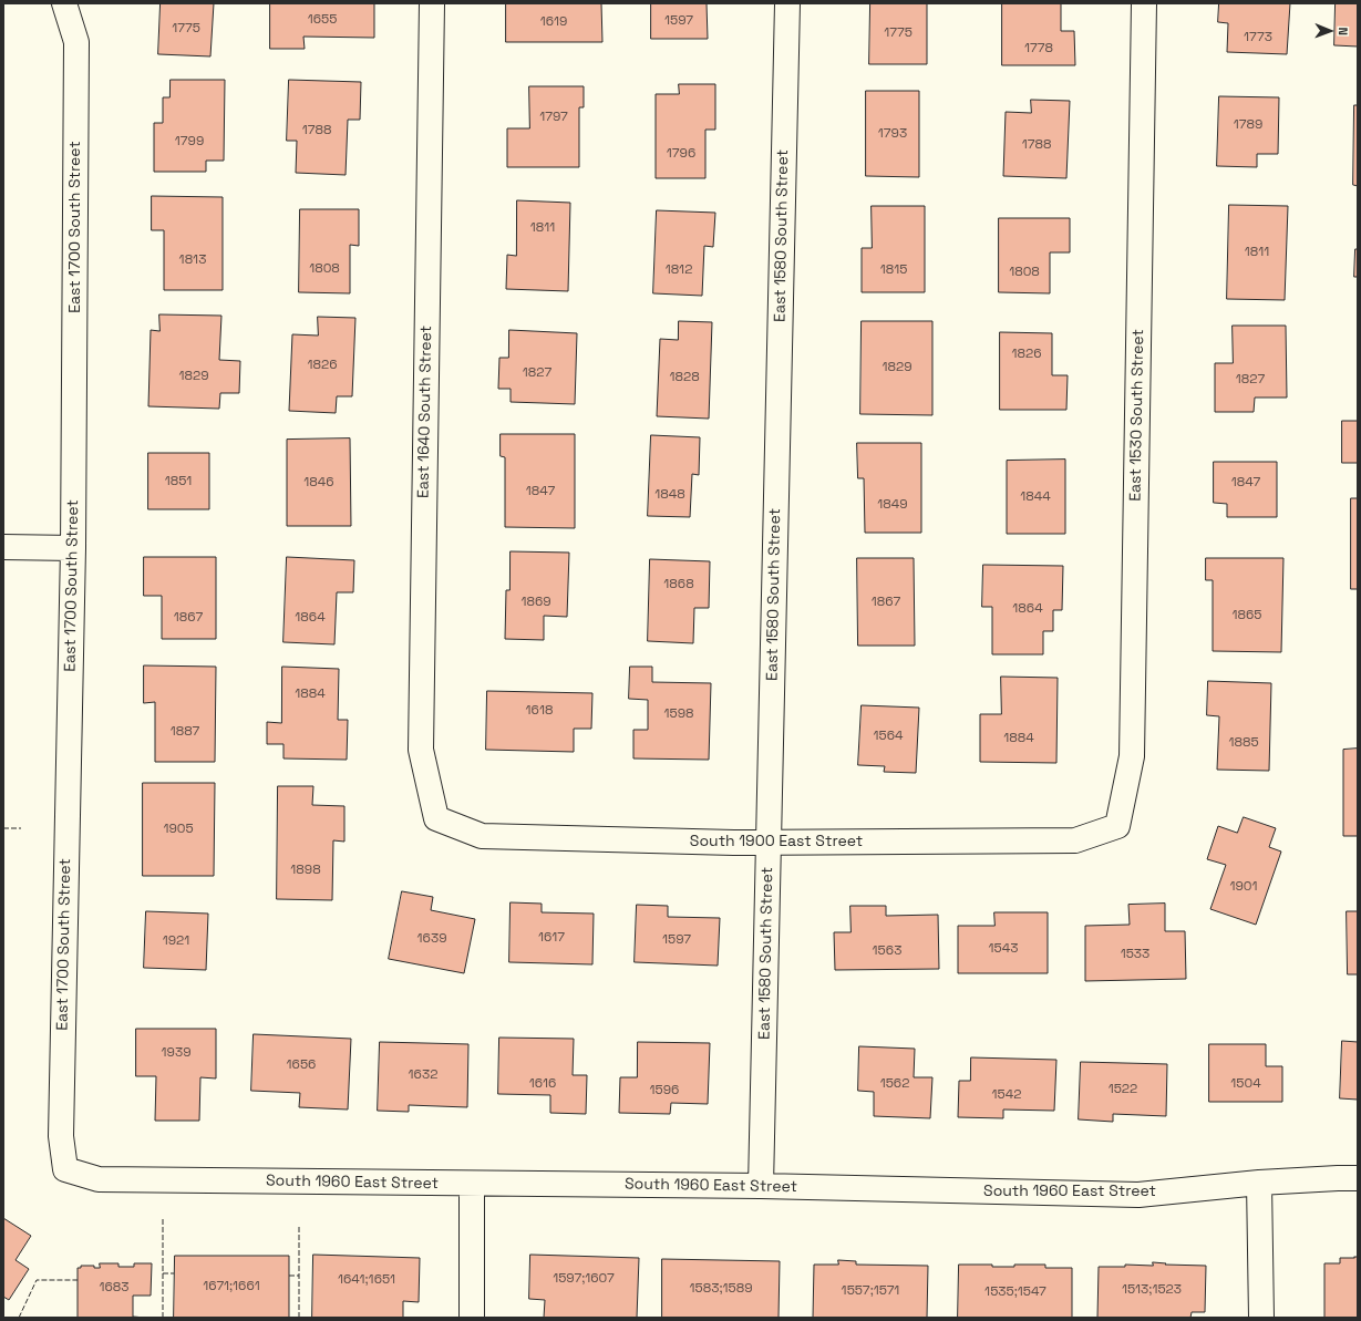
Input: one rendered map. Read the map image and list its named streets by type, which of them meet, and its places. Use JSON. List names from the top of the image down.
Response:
{
  "streets": {
    "street": [
      "East 1700 South Street",
      "East 1580 South Street",
      "East 1640 South Street",
      "East 1530 South Street",
      "South 1900 East Street",
      "South 1960 East Street"
    ]
  },
  "crossings": [
    ["East 1700 South Street", "South 1960 East Street"],
    ["East 1580 South Street", "South 1900 East Street"],
    ["East 1580 South Street", "South 1960 East Street"],
    ["East 1640 South Street", "South 1900 East Street"],
    ["East 1530 South Street", "South 1900 East Street"]
  ],
  "house_numbers": [
    "1655",
    "1597",
    "1619",
    "1775",
    "1775",
    "1773",
    "1778",
    "1797",
    "1789",
    "1788",
    "1793",
    "1799",
    "1788",
    "1796",
    "1811",
    "1811",
    "1813",
    "1808",
    "1812",
    "1815",
    "1808",
    "1826",
    "1826",
    "1829",
    "1827",
    "1829",
    "1828",
    "1827",
    "1851",
    "1846",
    "1847",
    "1847",
    "1848",
    "1844",
    "1849",
    "1868",
    "1869",
    "1867",
    "1864",
    "1865",
    "1867",
    "1864",
    "1884",
    "1618",
    "1598",
    "1887",
    "1564",
    "1884",
    "1885",
    "1905",
    "1898",
    "1901",
    "1617",
    "1639",
    "1597",
    "1921",
    "1543",
    "1563",
    "1533",
    "1939",
    "1656",
    "1632",
    "1616",
    "1562",
    "1504",
    "1522",
    "1596",
    "1542",
    "1597;1607",
    "1641;1651",
    "1671;1661",
    "1683",
    "1583;1589",
    "1513;1523",
    "1557;1571",
    "1535;1547"
  ],
  "north": "right"
}
